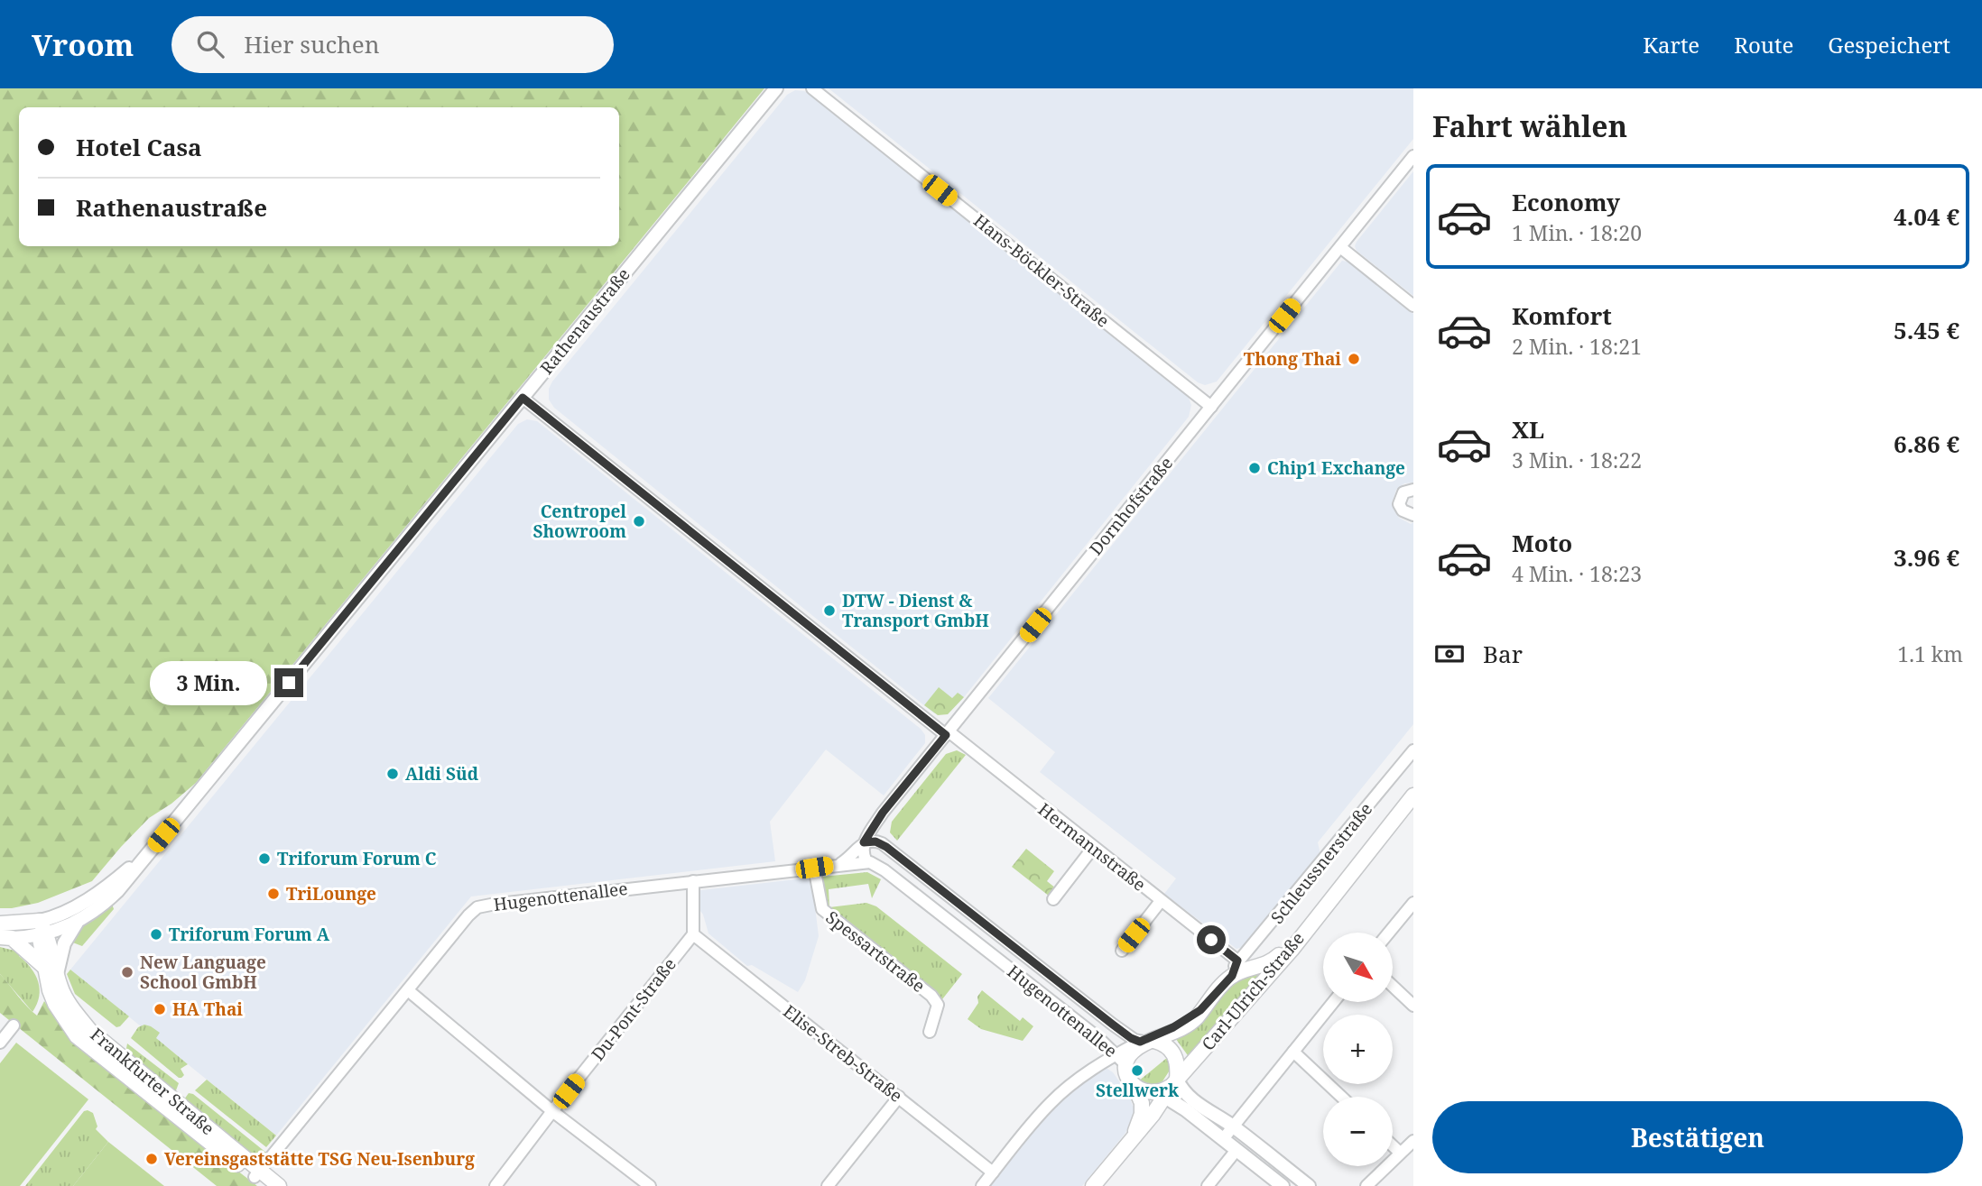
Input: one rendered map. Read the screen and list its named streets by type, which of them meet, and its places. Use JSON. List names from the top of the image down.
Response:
{
  "streets": {
    "main road": [
      "Schleussnerstraße",
      "Hugenottenallee",
      "Carl-Ulrich-Straße",
      "Frankfurter Straße"
    ],
    "street": [
      "Hans-Böckler-Straße",
      "Rathenaustraße",
      "Dornhofstraße",
      "Hermannstraße",
      "Spessartstraße",
      "Du-Pont-Straße",
      "Elise-Streb-Straße"
    ]
  },
  "crossings": [
    ["Hans-Böckler-Straße", "Dornhofstraße"],
    ["Rathenaustraße", "Hermannstraße"],
    ["Rathenaustraße", "Frankfurter Straße"],
    ["Dornhofstraße", "Hermannstraße"],
    ["Dornhofstraße", "Hugenottenallee"],
    ["Hermannstraße", "Schleussnerstraße"],
    ["Schleussnerstraße", "Hugenottenallee"],
    ["Schleussnerstraße", "Carl-Ulrich-Straße"],
    ["Schleussnerstraße", "Elise-Streb-Straße"],
    ["Hugenottenallee", "Spessartstraße"],
    ["Hugenottenallee", "Carl-Ulrich-Straße"],
    ["Hugenottenallee", "Frankfurter Straße"],
    ["Du-Pont-Straße", "Elise-Streb-Straße"]
  ],
  "places": [
    "Thong Thai",
    "Chip1 Exchange",
    "Centropel Showroom",
    "DTW - Dienst & Transport GmbH",
    "Aldi Süd",
    "Triforum Forum C",
    "TriLounge",
    "Triforum Forum A",
    "New Language School GmbH",
    "HA Thai",
    "Stellwerk",
    "Vereinsgaststätte TSG Neu-Isenburg"
  ],
  "north": "bottom right",
  "page": {
    "header": "Vroom",
    "search": "Hier suchen",
    "nav": ["Karte", "Route", "Gespeichert"],
    "heading": "Fahrt wählen",
    "banner": ["Hotel Casa", "Rathenaustraße"],
    "list": [
      {
        "name": "Economy",
        "note": "1 Min. · 18:20",
        "value": "4.04 €"
      },
      {
        "name": "Komfort",
        "note": "2 Min. · 18:21",
        "value": "5.45 €"
      },
      {
        "name": "XL",
        "note": "3 Min. · 18:22",
        "value": "6.86 €"
      },
      {
        "name": "Moto",
        "note": "4 Min. · 18:23",
        "value": "3.96 €"
      }
    ],
    "pay": ["Bar", "1.1 km"],
    "bubble": "3 Min.",
    "map_buttons": ["+", "−"],
    "buttons": "Bestätigen"
  }
}
